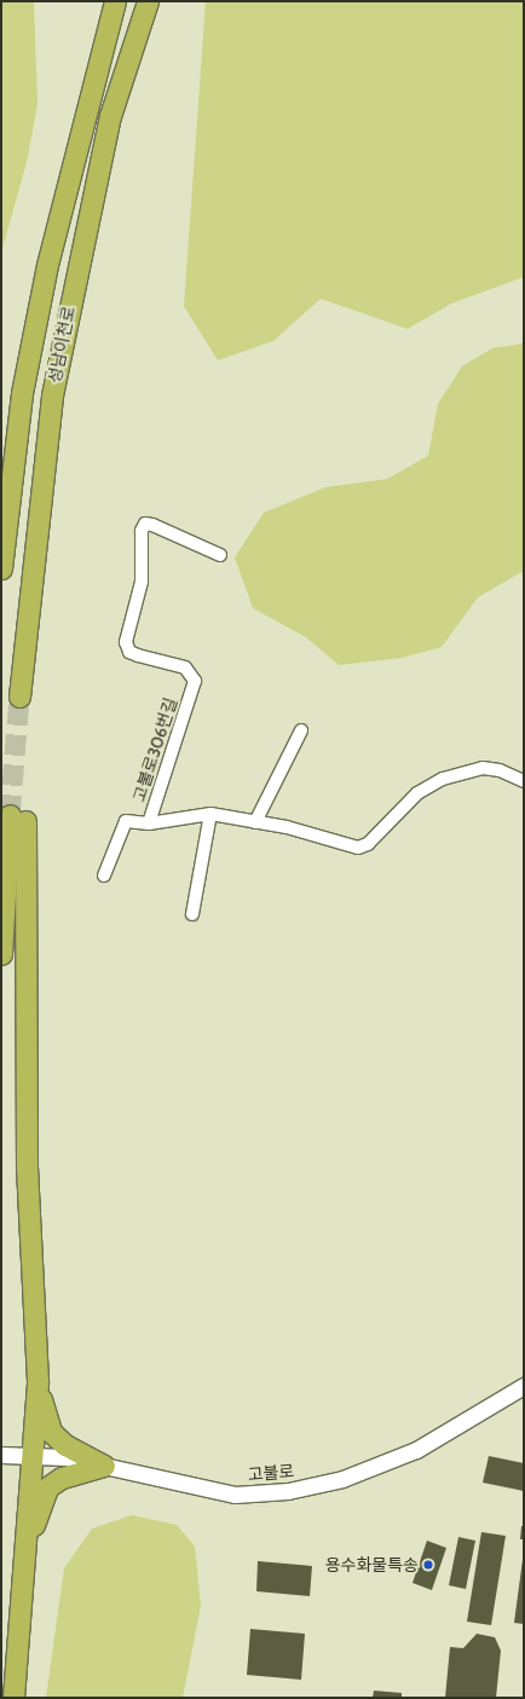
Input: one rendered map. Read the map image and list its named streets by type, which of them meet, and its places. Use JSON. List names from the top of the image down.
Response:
{
  "streets": {
    "highway": ["성남이천로"],
    "street": ["고불로306번길", "고불로"]
  },
  "places": ["용수화물특송"]
}
